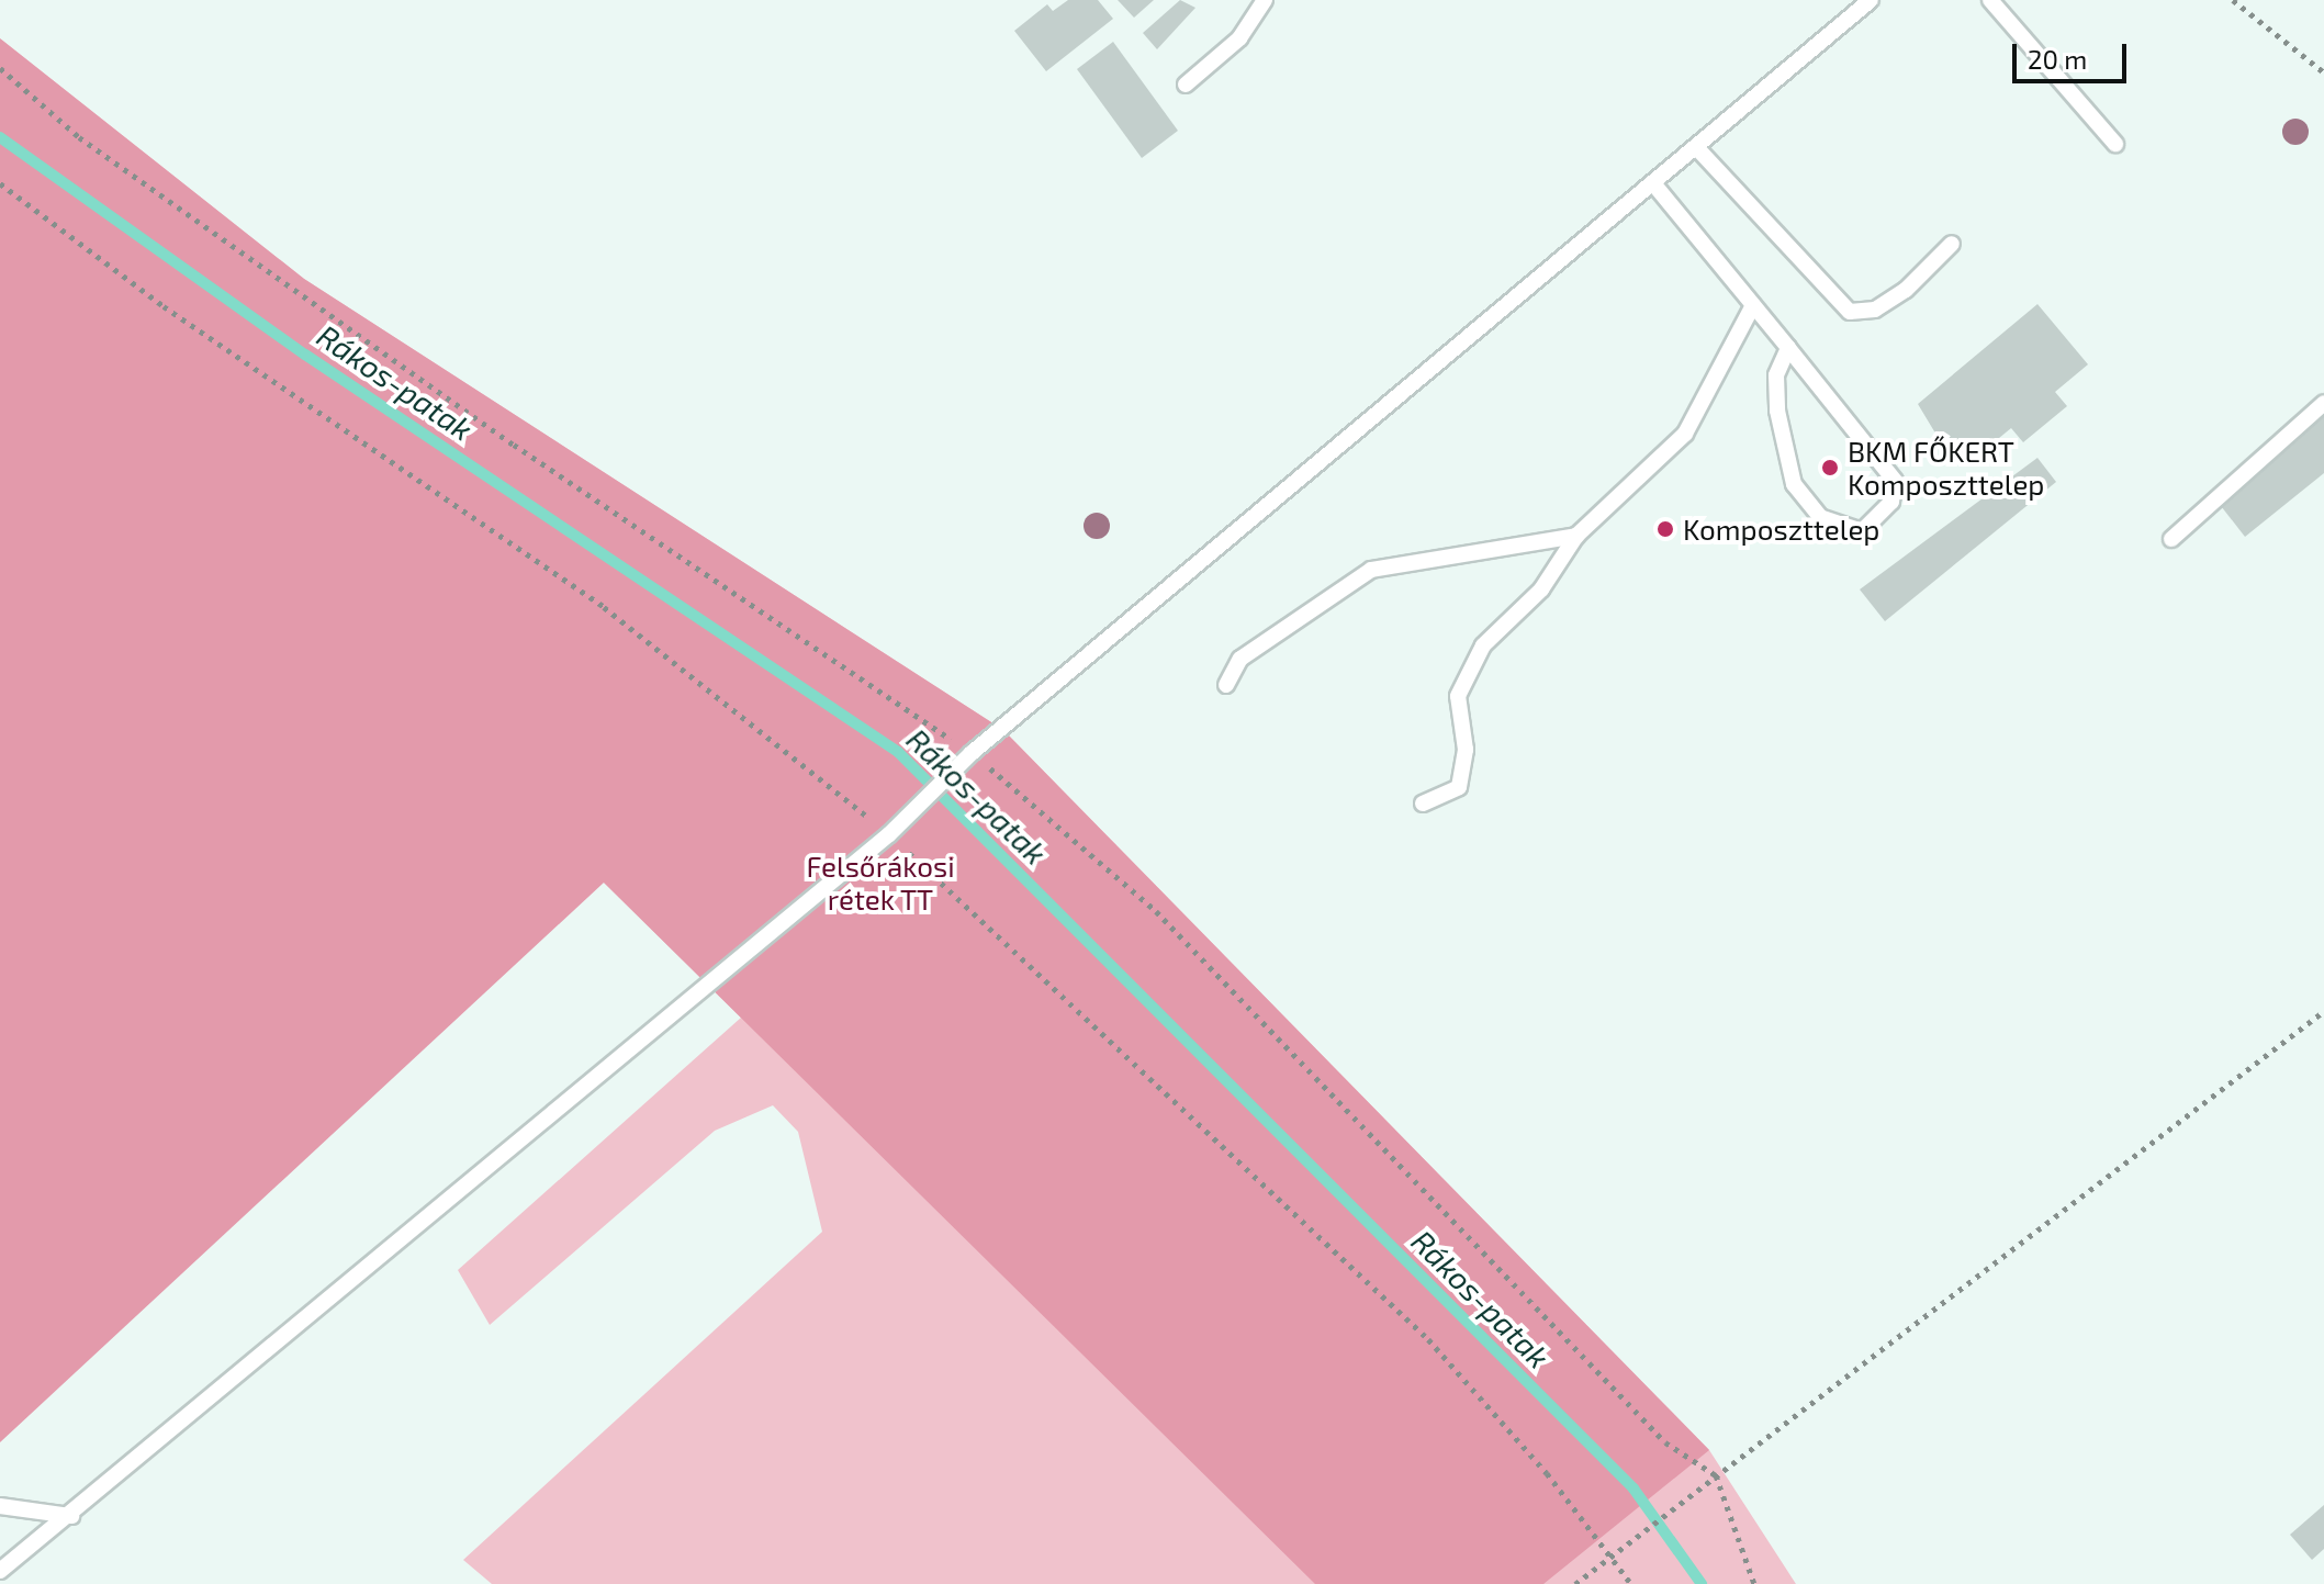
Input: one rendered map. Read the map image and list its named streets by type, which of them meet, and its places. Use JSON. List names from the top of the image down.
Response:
{
  "water": ["Rákos-patak"],
  "parks": ["Felsőrákosi rétek TT"],
  "places": ["BKM FŐKERT Komposzttelep", "Komposzttelep"],
  "scale_bar": "20 m"
}
